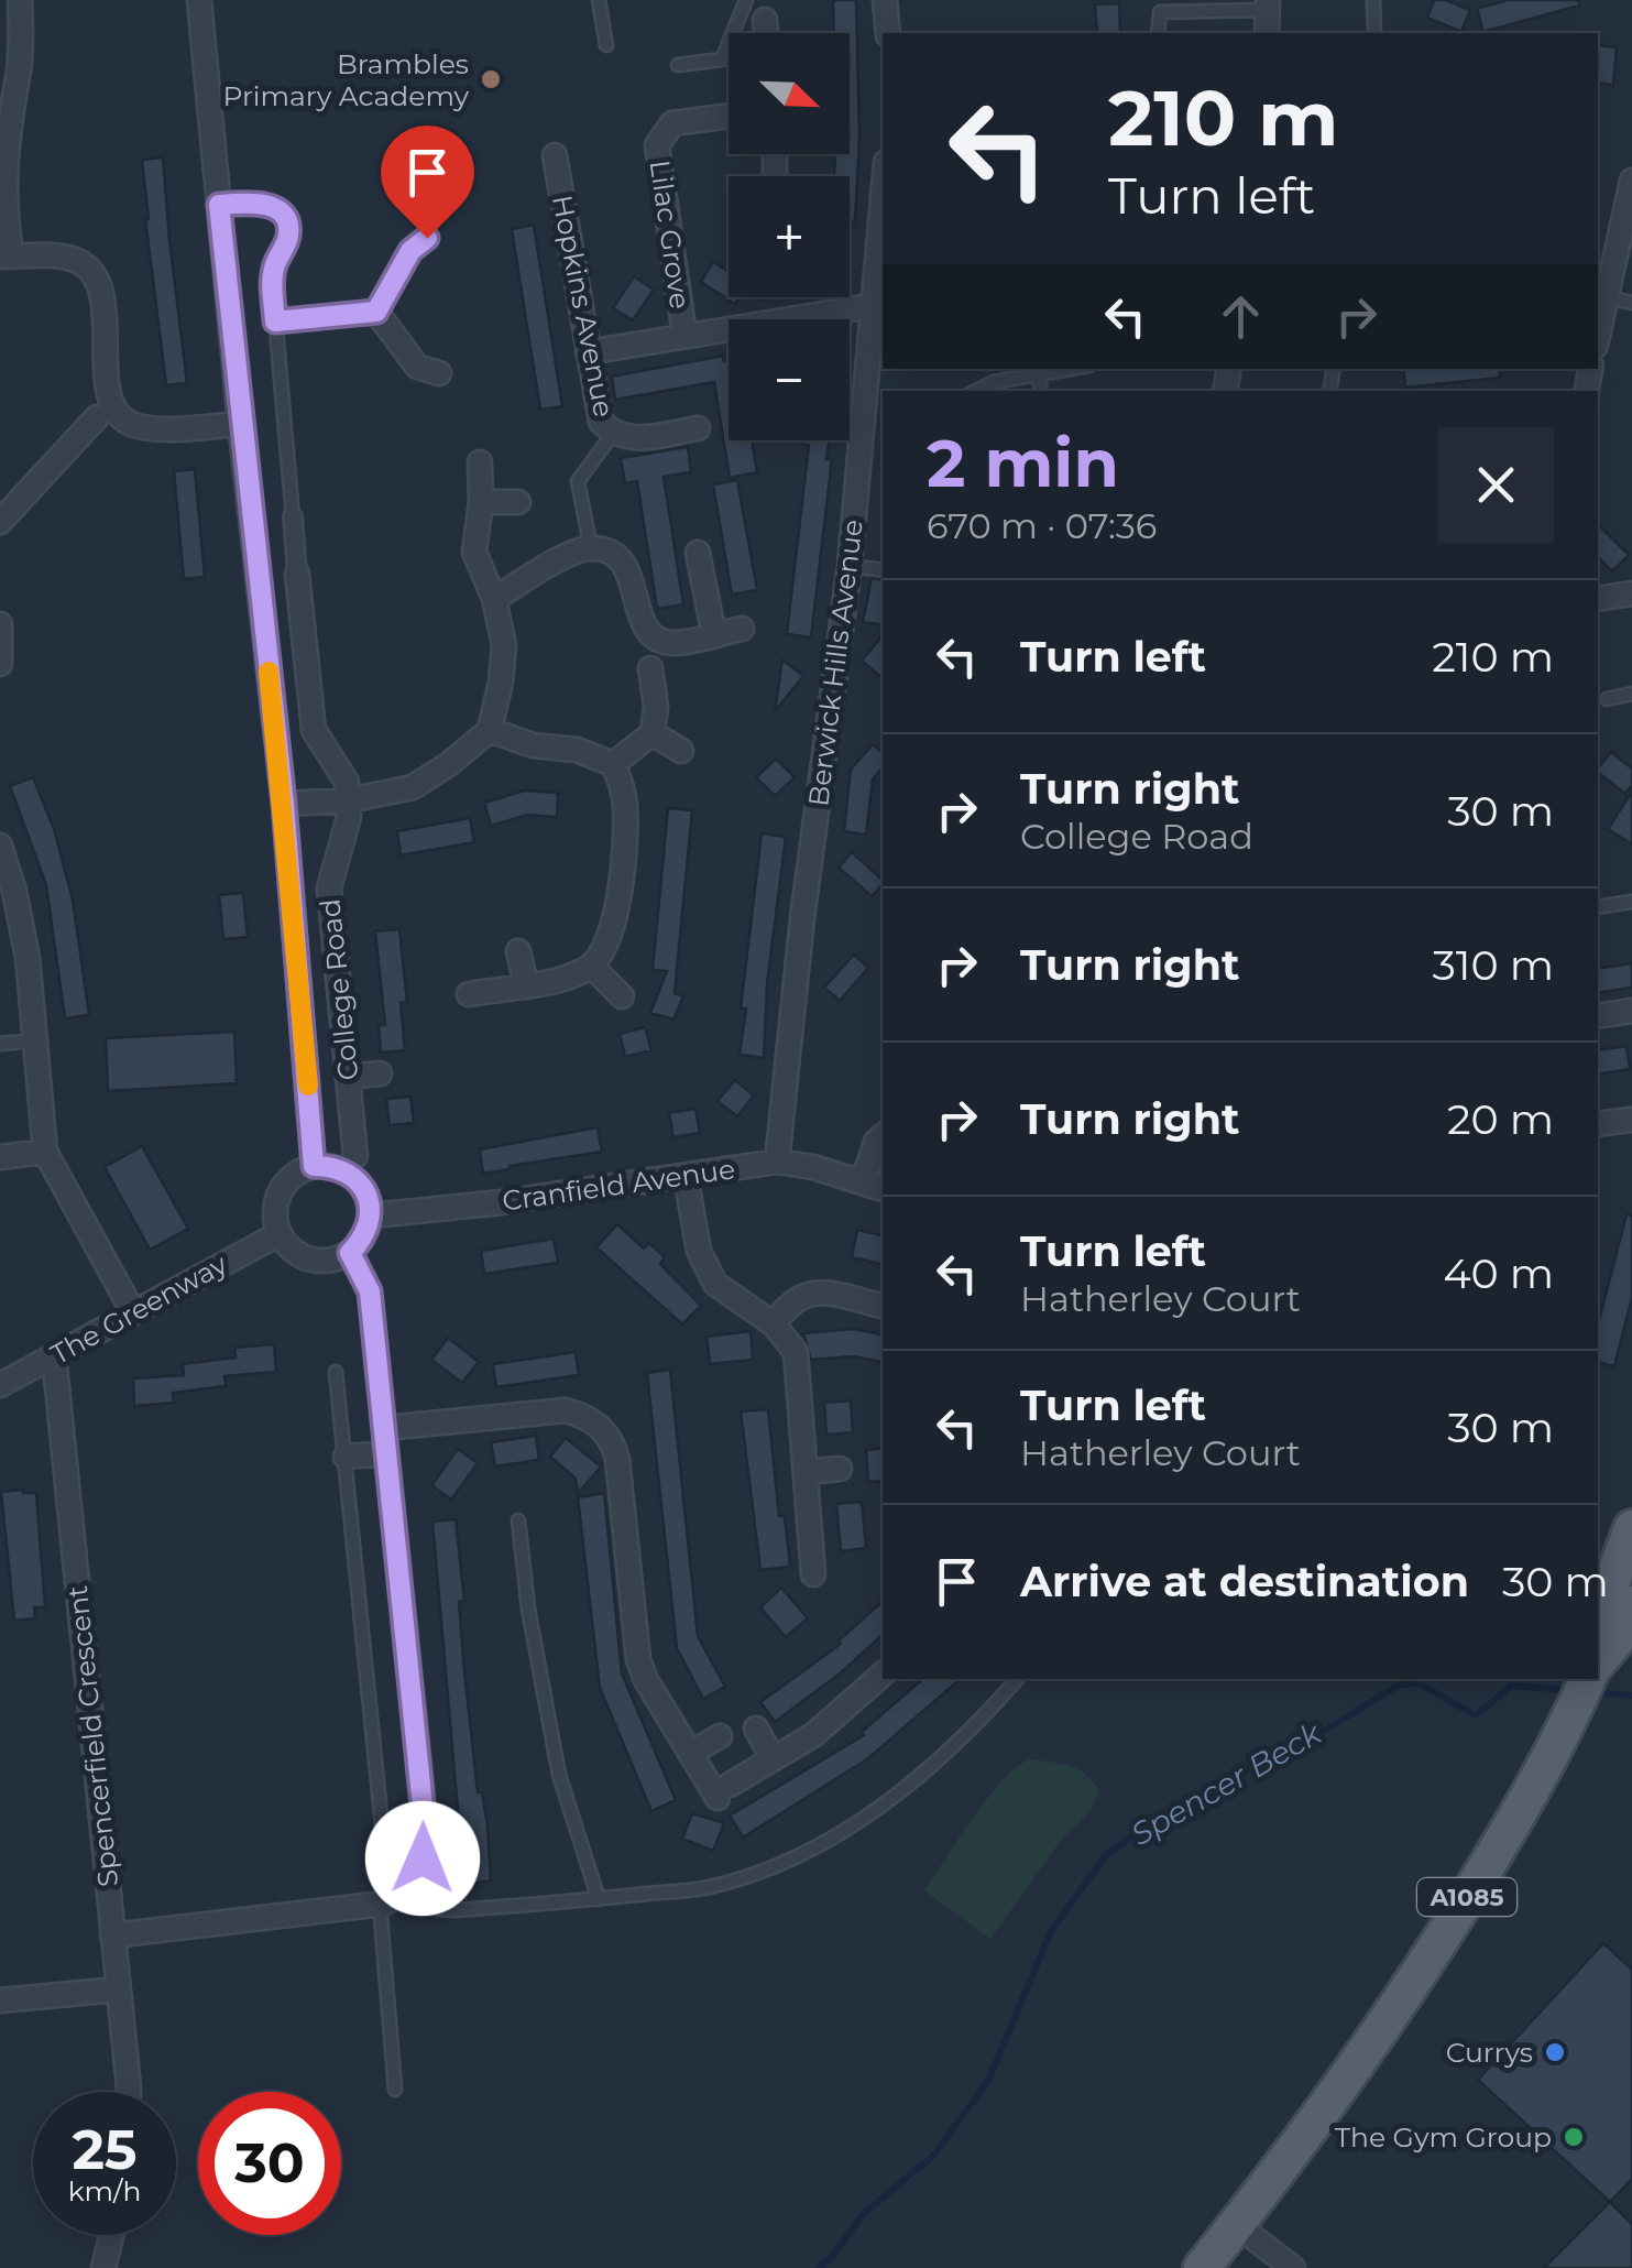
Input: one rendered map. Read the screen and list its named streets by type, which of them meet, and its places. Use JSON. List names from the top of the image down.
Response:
{
  "streets": {
    "main road": ["A1085"],
    "street": [
      "Lilac Grove",
      "Hopkins Avenue",
      "Berwick Hills Avenue",
      "College Road",
      "Cranfield Avenue",
      "The Greenway",
      "Spencerfield Crescent"
    ]
  },
  "crossings": [
    ["Berwick Hills Avenue", "Cranfield Avenue"],
    ["College Road", "Cranfield Avenue"],
    ["College Road", "The Greenway"],
    ["Cranfield Avenue", "The Greenway"],
    ["The Greenway", "Spencerfield Crescent"]
  ],
  "water": ["Spencer Beck"],
  "places": ["Brambles Primary Academy", "Currys", "The Gym Group"],
  "north": "bottom right",
  "page": {
    "map_buttons": ["+", "−"],
    "turn": ["210 m", "Turn left"],
    "heading": ["2 min", "670 m · 07:36"],
    "list": [
      {
        "name": "Turn left",
        "value": "210 m"
      },
      {
        "name": "Turn right",
        "note": "College Road",
        "value": "30 m"
      },
      {
        "name": "Turn right",
        "value": "310 m"
      },
      {
        "name": "Turn right",
        "value": "20 m"
      },
      {
        "name": "Turn left",
        "note": "Hatherley Court",
        "value": "40 m"
      },
      {
        "name": "Turn left",
        "note": "Hatherley Court",
        "value": "30 m"
      },
      {
        "name": "Arrive at destination",
        "value": "30 m"
      }
    ],
    "speed": "25 km/h",
    "limit": "30"
  }
}
